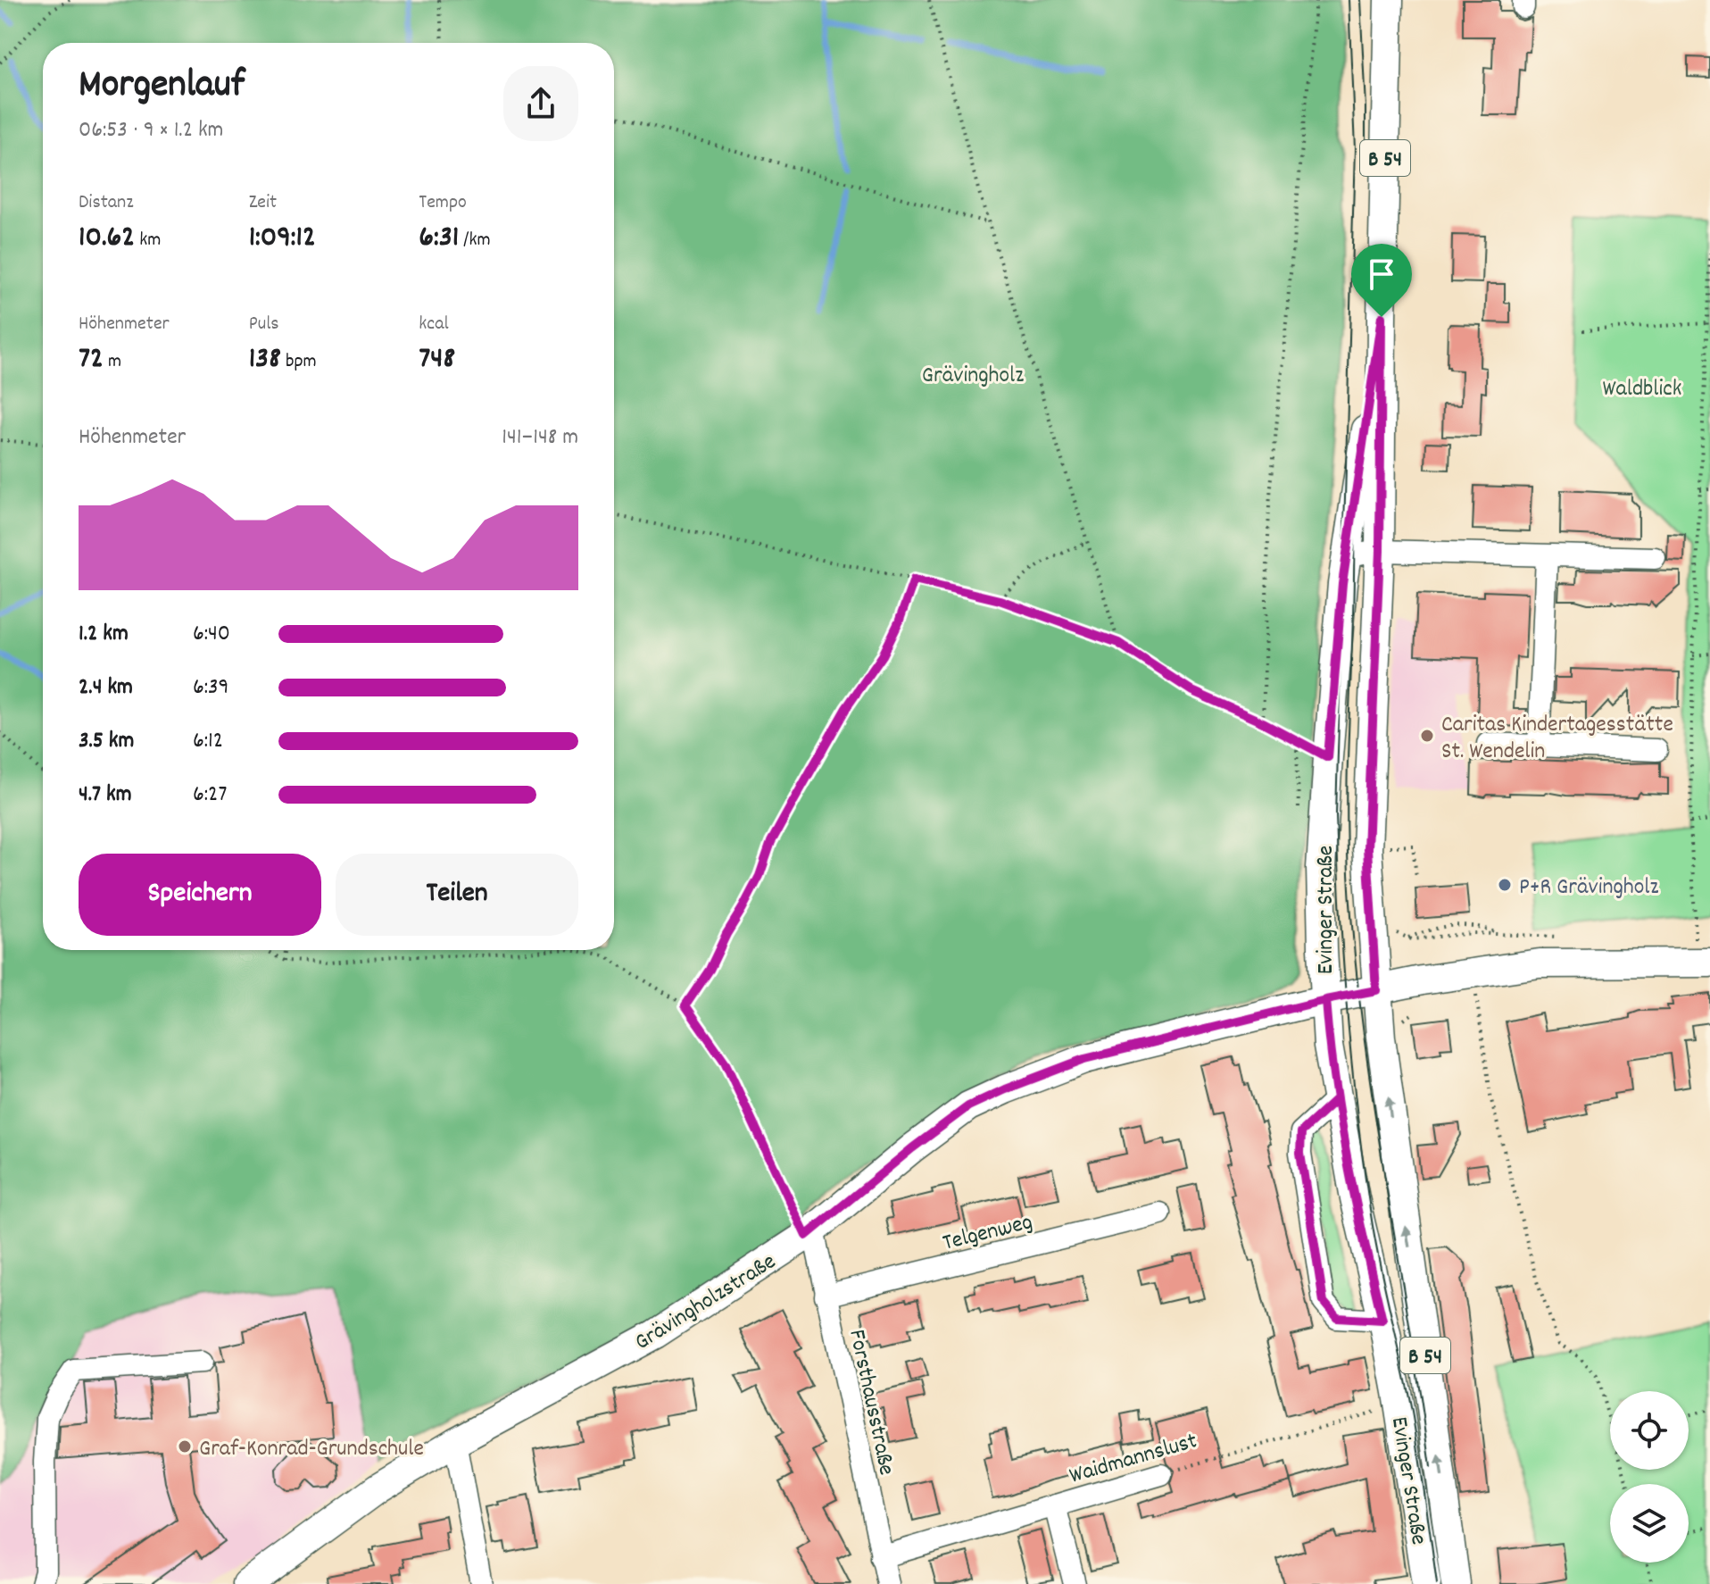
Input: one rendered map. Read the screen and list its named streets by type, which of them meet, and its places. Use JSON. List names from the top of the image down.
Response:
{
  "streets": {
    "main road": ["B 54", "Evinger Straße", "Grävingholzstraße"],
    "street": ["Telgenweg", "Forsthausstraße", "Waidmannslust"]
  },
  "crossings": [
    ["Evinger Straße", "Grävingholzstraße"],
    ["Evinger Straße", "Waidmannslust"],
    ["Telgenweg", "Forsthausstraße"],
    ["Grävingholzstraße", "Forsthausstraße"],
    ["Forsthausstraße", "Waidmannslust"]
  ],
  "parks": ["Grävingholz", "Waldblick"],
  "places": ["Caritas Kindertagesstätte St. Wendelin", "P+R Grävingholz", "Graf-Konrad-Grundschule"],
  "page": {
    "heading": ["Morgenlauf", "06:53 · 9 × 1.2 km"],
    "stats": [
      ["Distanz", "10.62 km"],
      ["Zeit", "1:09:12"],
      ["Tempo", "6:31 /km"],
      ["Höhenmeter", "72 m"],
      ["Puls", "138 bpm"],
      ["kcal", "748"]
    ],
    "chart": ["Höhenmeter", "141–148 m"],
    "list": [
      {
        "name": "1.2 km",
        "note": "6:40"
      },
      {
        "name": "2.4 km",
        "note": "6:39"
      },
      {
        "name": "3.5 km",
        "note": "6:12"
      },
      {
        "name": "4.7 km",
        "note": "6:27"
      }
    ],
    "buttons": ["Speichern", "Teilen"]
  }
}
